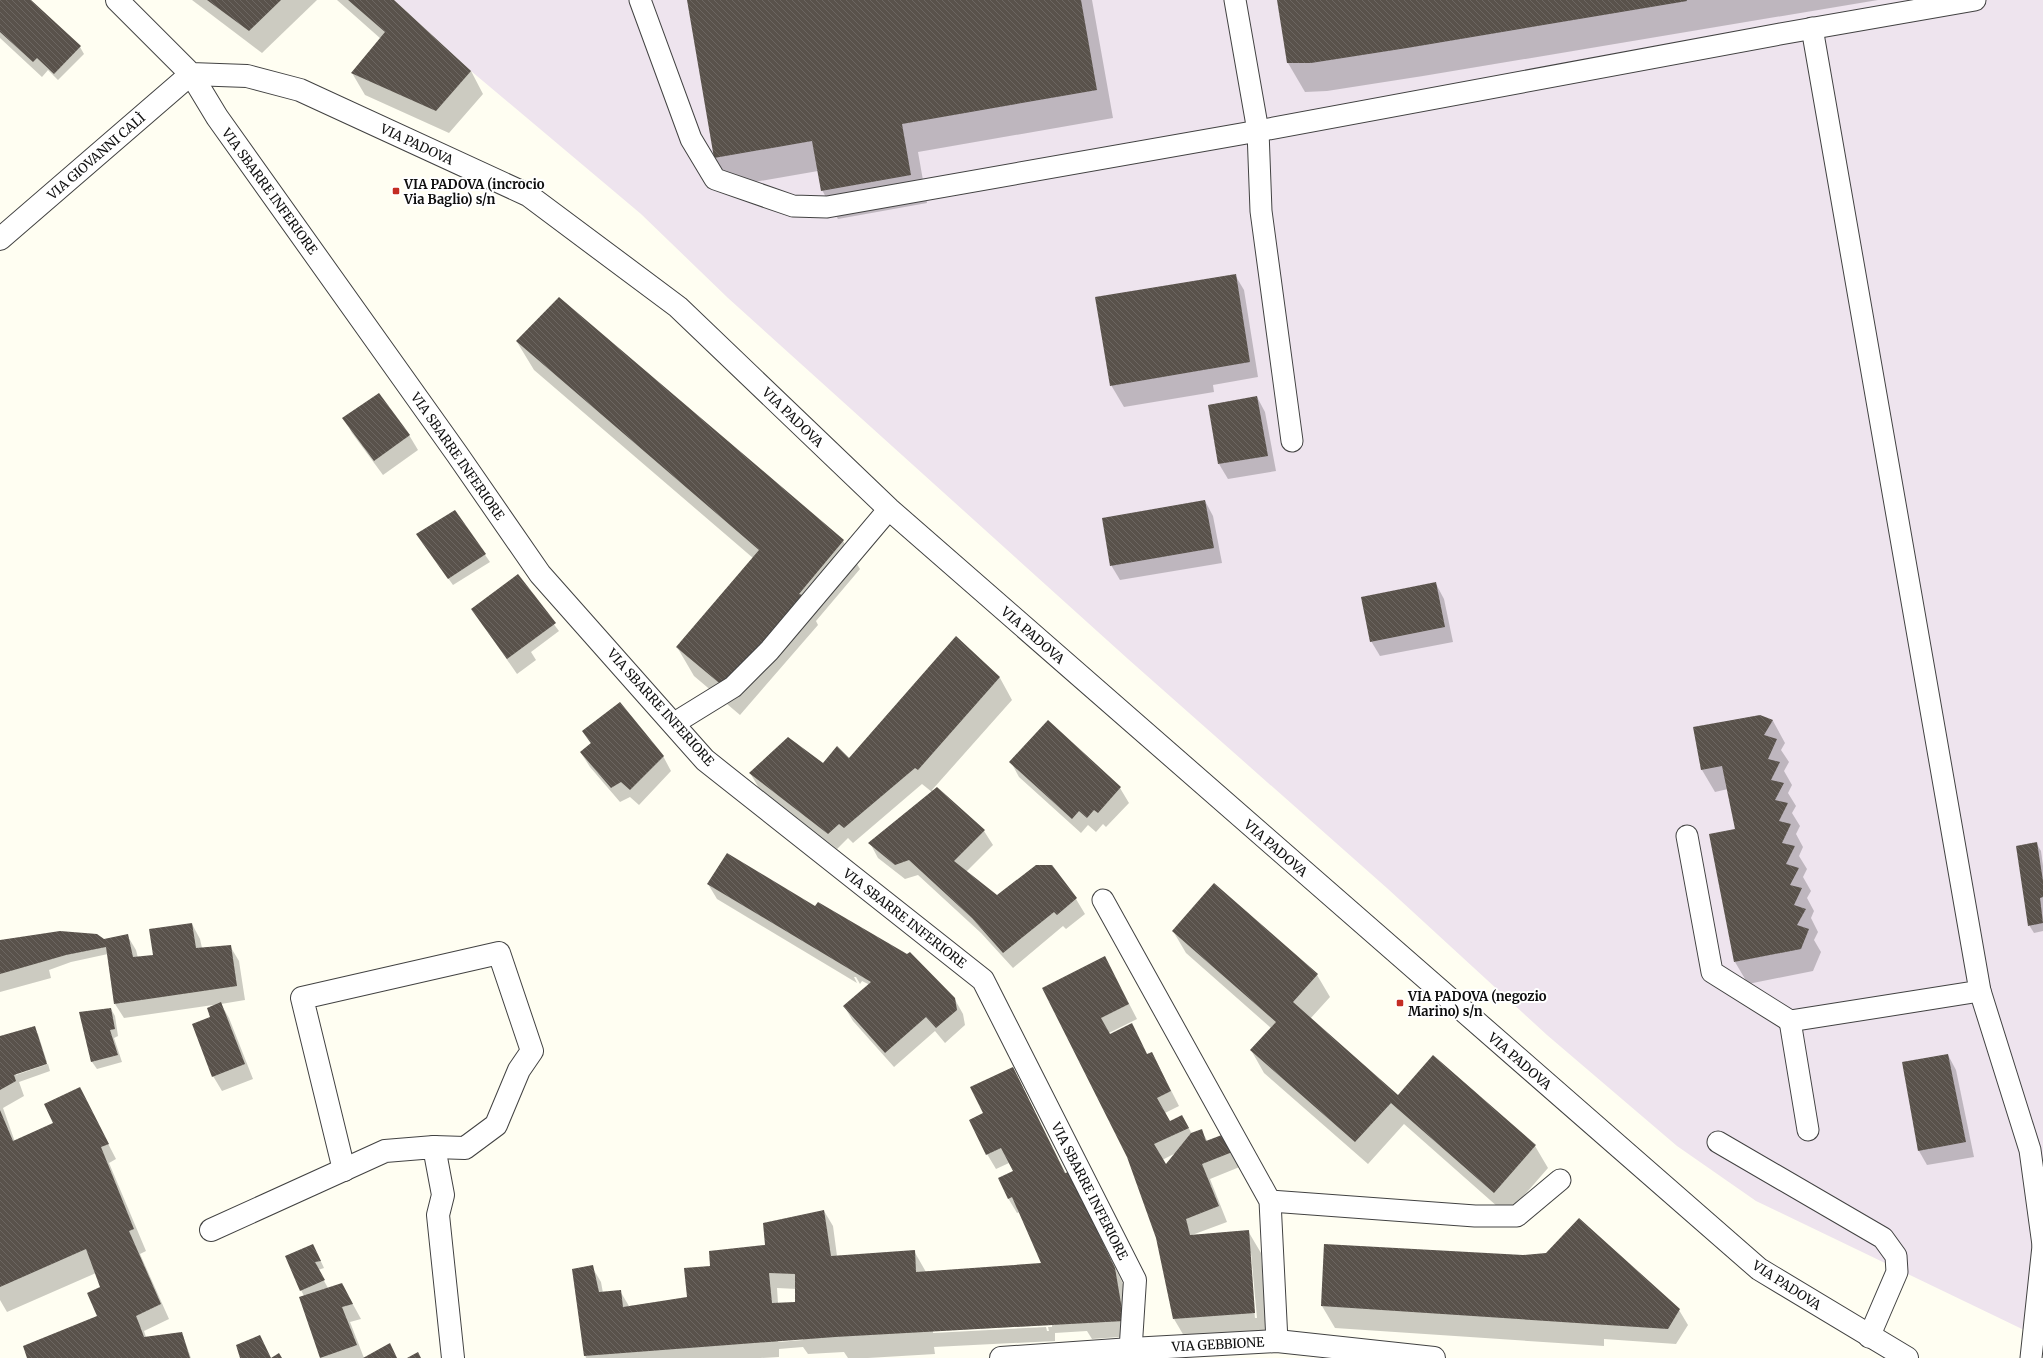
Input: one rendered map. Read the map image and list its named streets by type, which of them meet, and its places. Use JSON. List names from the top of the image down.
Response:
{
  "streets": {
    "street": [
      "VIA PADOVA",
      "VIA GIOVANNI CALÌ",
      "VIA SBARRE INFERIORE",
      "VIA GEBBIONE"
    ]
  },
  "crossings": [
    ["VIA PADOVA", "VIA GIOVANNI CALÌ"],
    ["VIA PADOVA", "VIA SBARRE INFERIORE"],
    ["VIA GIOVANNI CALÌ", "VIA SBARRE INFERIORE"],
    ["VIA SBARRE INFERIORE", "VIA GEBBIONE"]
  ],
  "places": {
    "transit": ["VIA PADOVA (incrocio Via Baglio) s/n", "VIA PADOVA (negozio Marino) s/n"]
  }
}
